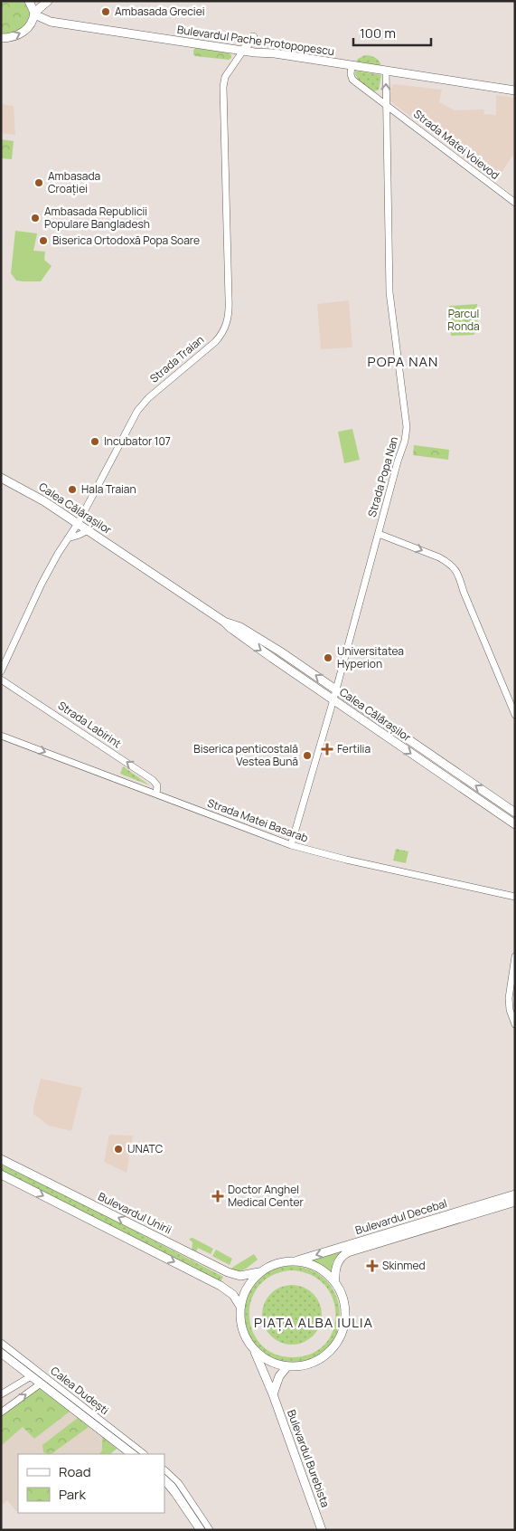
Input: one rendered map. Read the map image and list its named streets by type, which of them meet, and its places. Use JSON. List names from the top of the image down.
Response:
{
  "streets": {
    "main road": [
      "Bulevardul Pache Protopopescu",
      "Strada Traian",
      "Calea Călărașilor",
      "Bulevardul Unirii",
      "Bulevardul Decebal",
      "Calea Dudești",
      "Bulevardul Burebista"
    ],
    "street": [
      "Strada Matei Voievod",
      "Strada Popa Nan",
      "Strada Labirint",
      "Strada Matei Basarab"
    ]
  },
  "crossings": [
    ["Bulevardul Pache Protopopescu", "Strada Matei Voievod"],
    ["Bulevardul Pache Protopopescu", "Strada Traian"],
    ["Strada Matei Voievod", "Strada Popa Nan"],
    ["Strada Traian", "Calea Călărașilor"],
    ["Strada Popa Nan", "Calea Călărașilor"],
    ["Strada Popa Nan", "Strada Matei Basarab"],
    ["Strada Labirint", "Strada Matei Basarab"],
    ["Bulevardul Unirii", "Bulevardul Decebal"],
    ["Bulevardul Unirii", "Bulevardul Burebista"],
    ["Bulevardul Decebal", "Bulevardul Burebista"]
  ],
  "one_way": ["Strada Labirint"],
  "districts": ["POPA NAN", "PIAȚA ALBA IULIA"],
  "parks": ["Parcul Ronda"],
  "places": {
    "other": [
      "Ambasada Greciei",
      "Ambasada Croației",
      "Ambasada Republicii Populare Bangladesh",
      "Biserica Ortodoxă Popa Soare",
      "Incubator 107",
      "Hala Traian",
      "Universitatea Hyperion",
      "Biserica penticostală Vestea Bună",
      "UNATC"
    ],
    "health": ["Fertilia", "Doctor Anghel Medical Center", "Skinmed"]
  },
  "legend": ["Road", "Park"],
  "scale_bar": "100 m"
}
